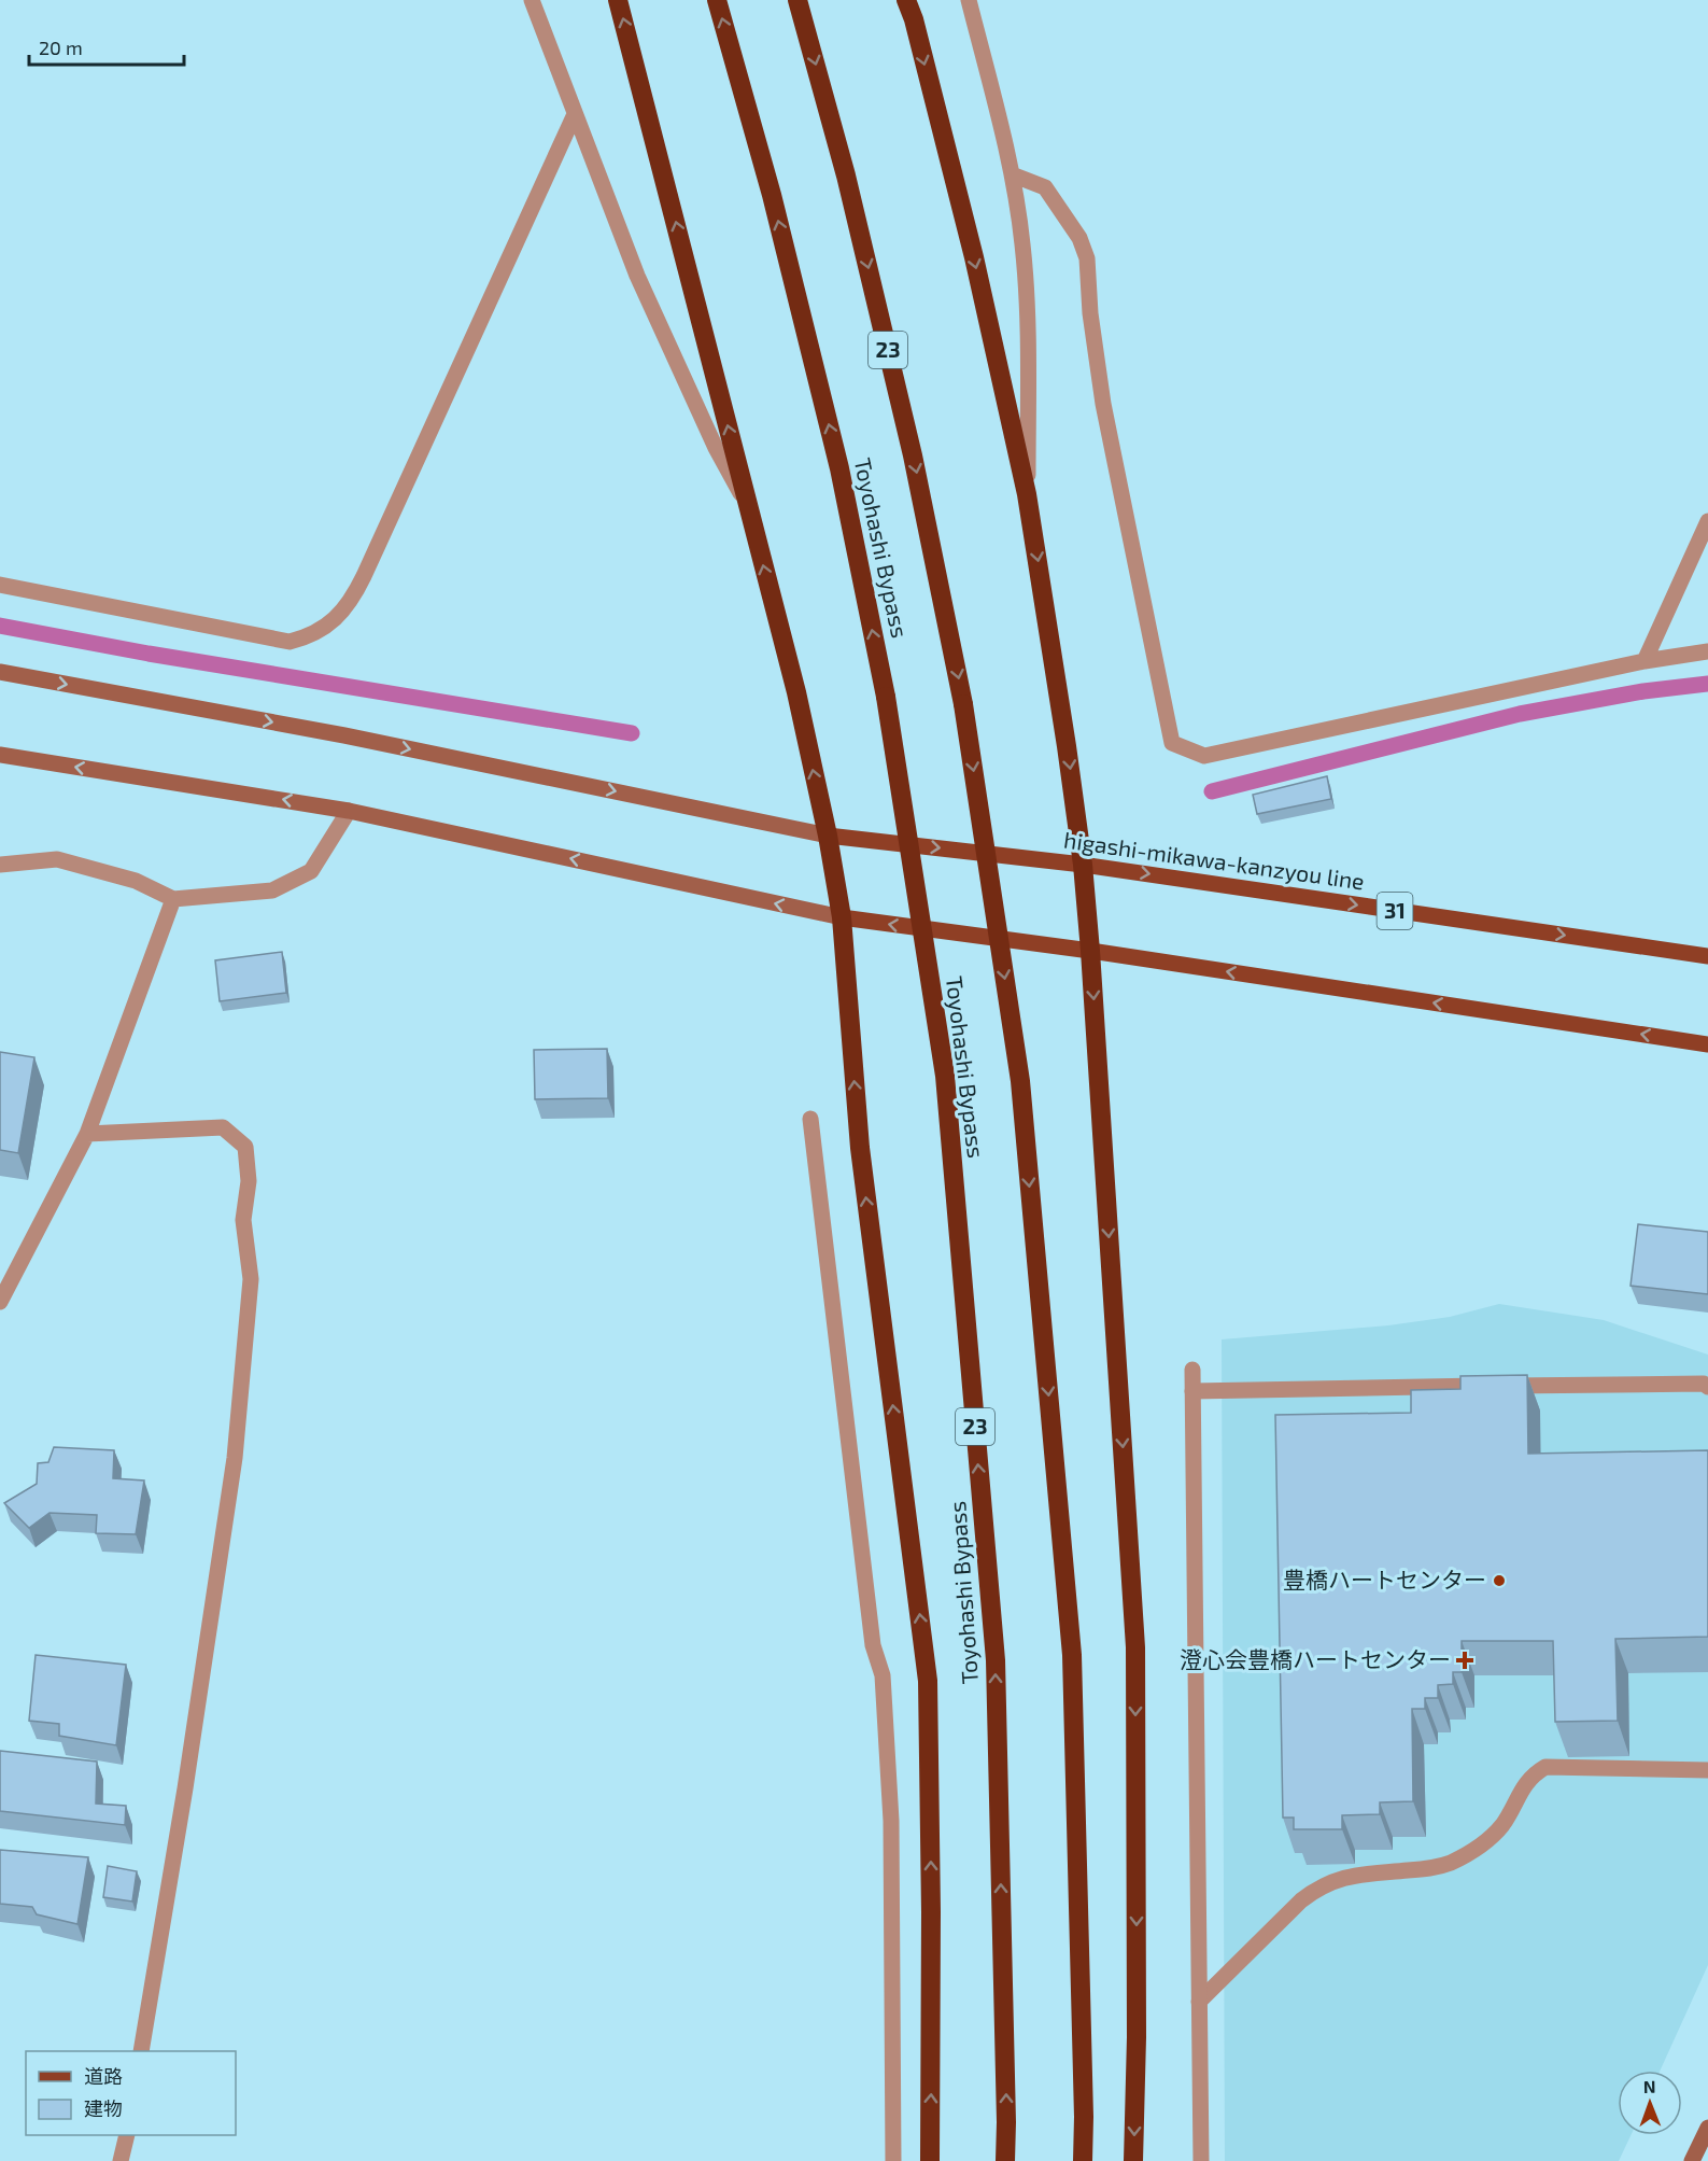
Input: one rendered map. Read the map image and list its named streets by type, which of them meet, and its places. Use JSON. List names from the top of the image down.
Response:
{
  "streets": {
    "highway": ["23", "Toyohashi Bypass"],
    "main road": ["higashi-mikawa-kanzyou line", "31"]
  },
  "places": {
    "other": ["豊橋ハートセンター"],
    "health": ["澄心会豊橋ハートセンター"]
  },
  "legend": ["道路", "建物"],
  "scale_bar": "20 m",
  "north": "top"
}
